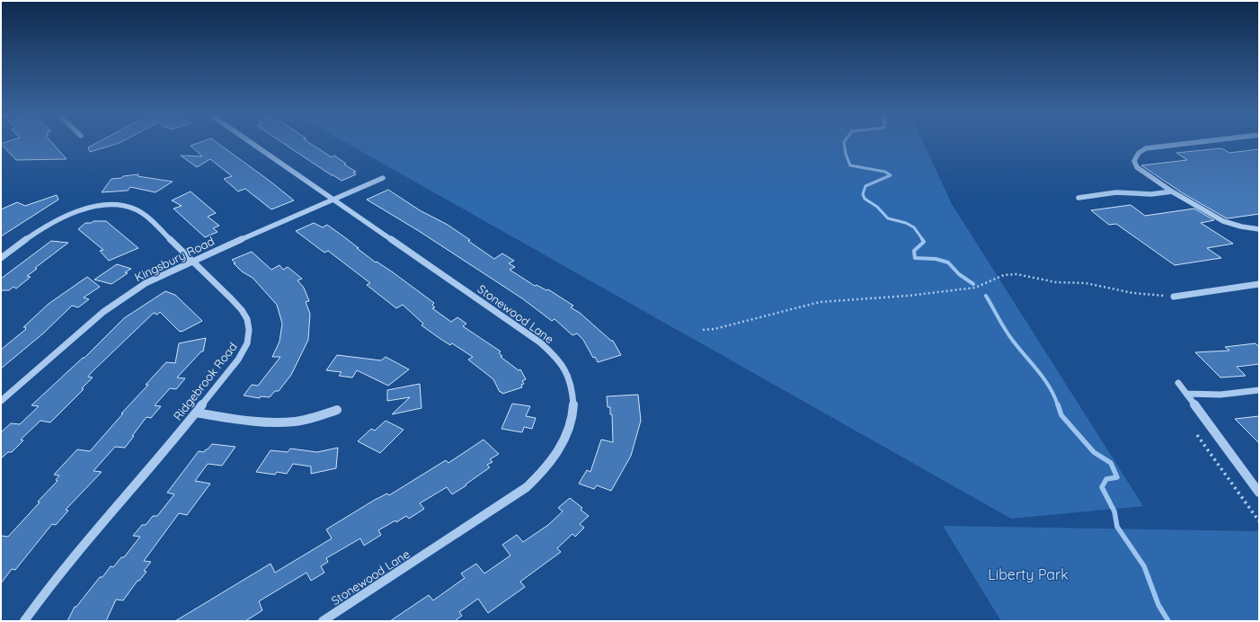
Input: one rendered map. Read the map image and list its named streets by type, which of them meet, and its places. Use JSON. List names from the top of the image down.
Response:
{
  "streets": {
    "street": ["Kingsbury Road", "Stonewood Lane", "Ridgebrook Road"]
  },
  "crossings": [
    ["Kingsbury Road", "Stonewood Lane"],
    ["Kingsbury Road", "Ridgebrook Road"]
  ],
  "parks": ["Liberty Park"]
}
